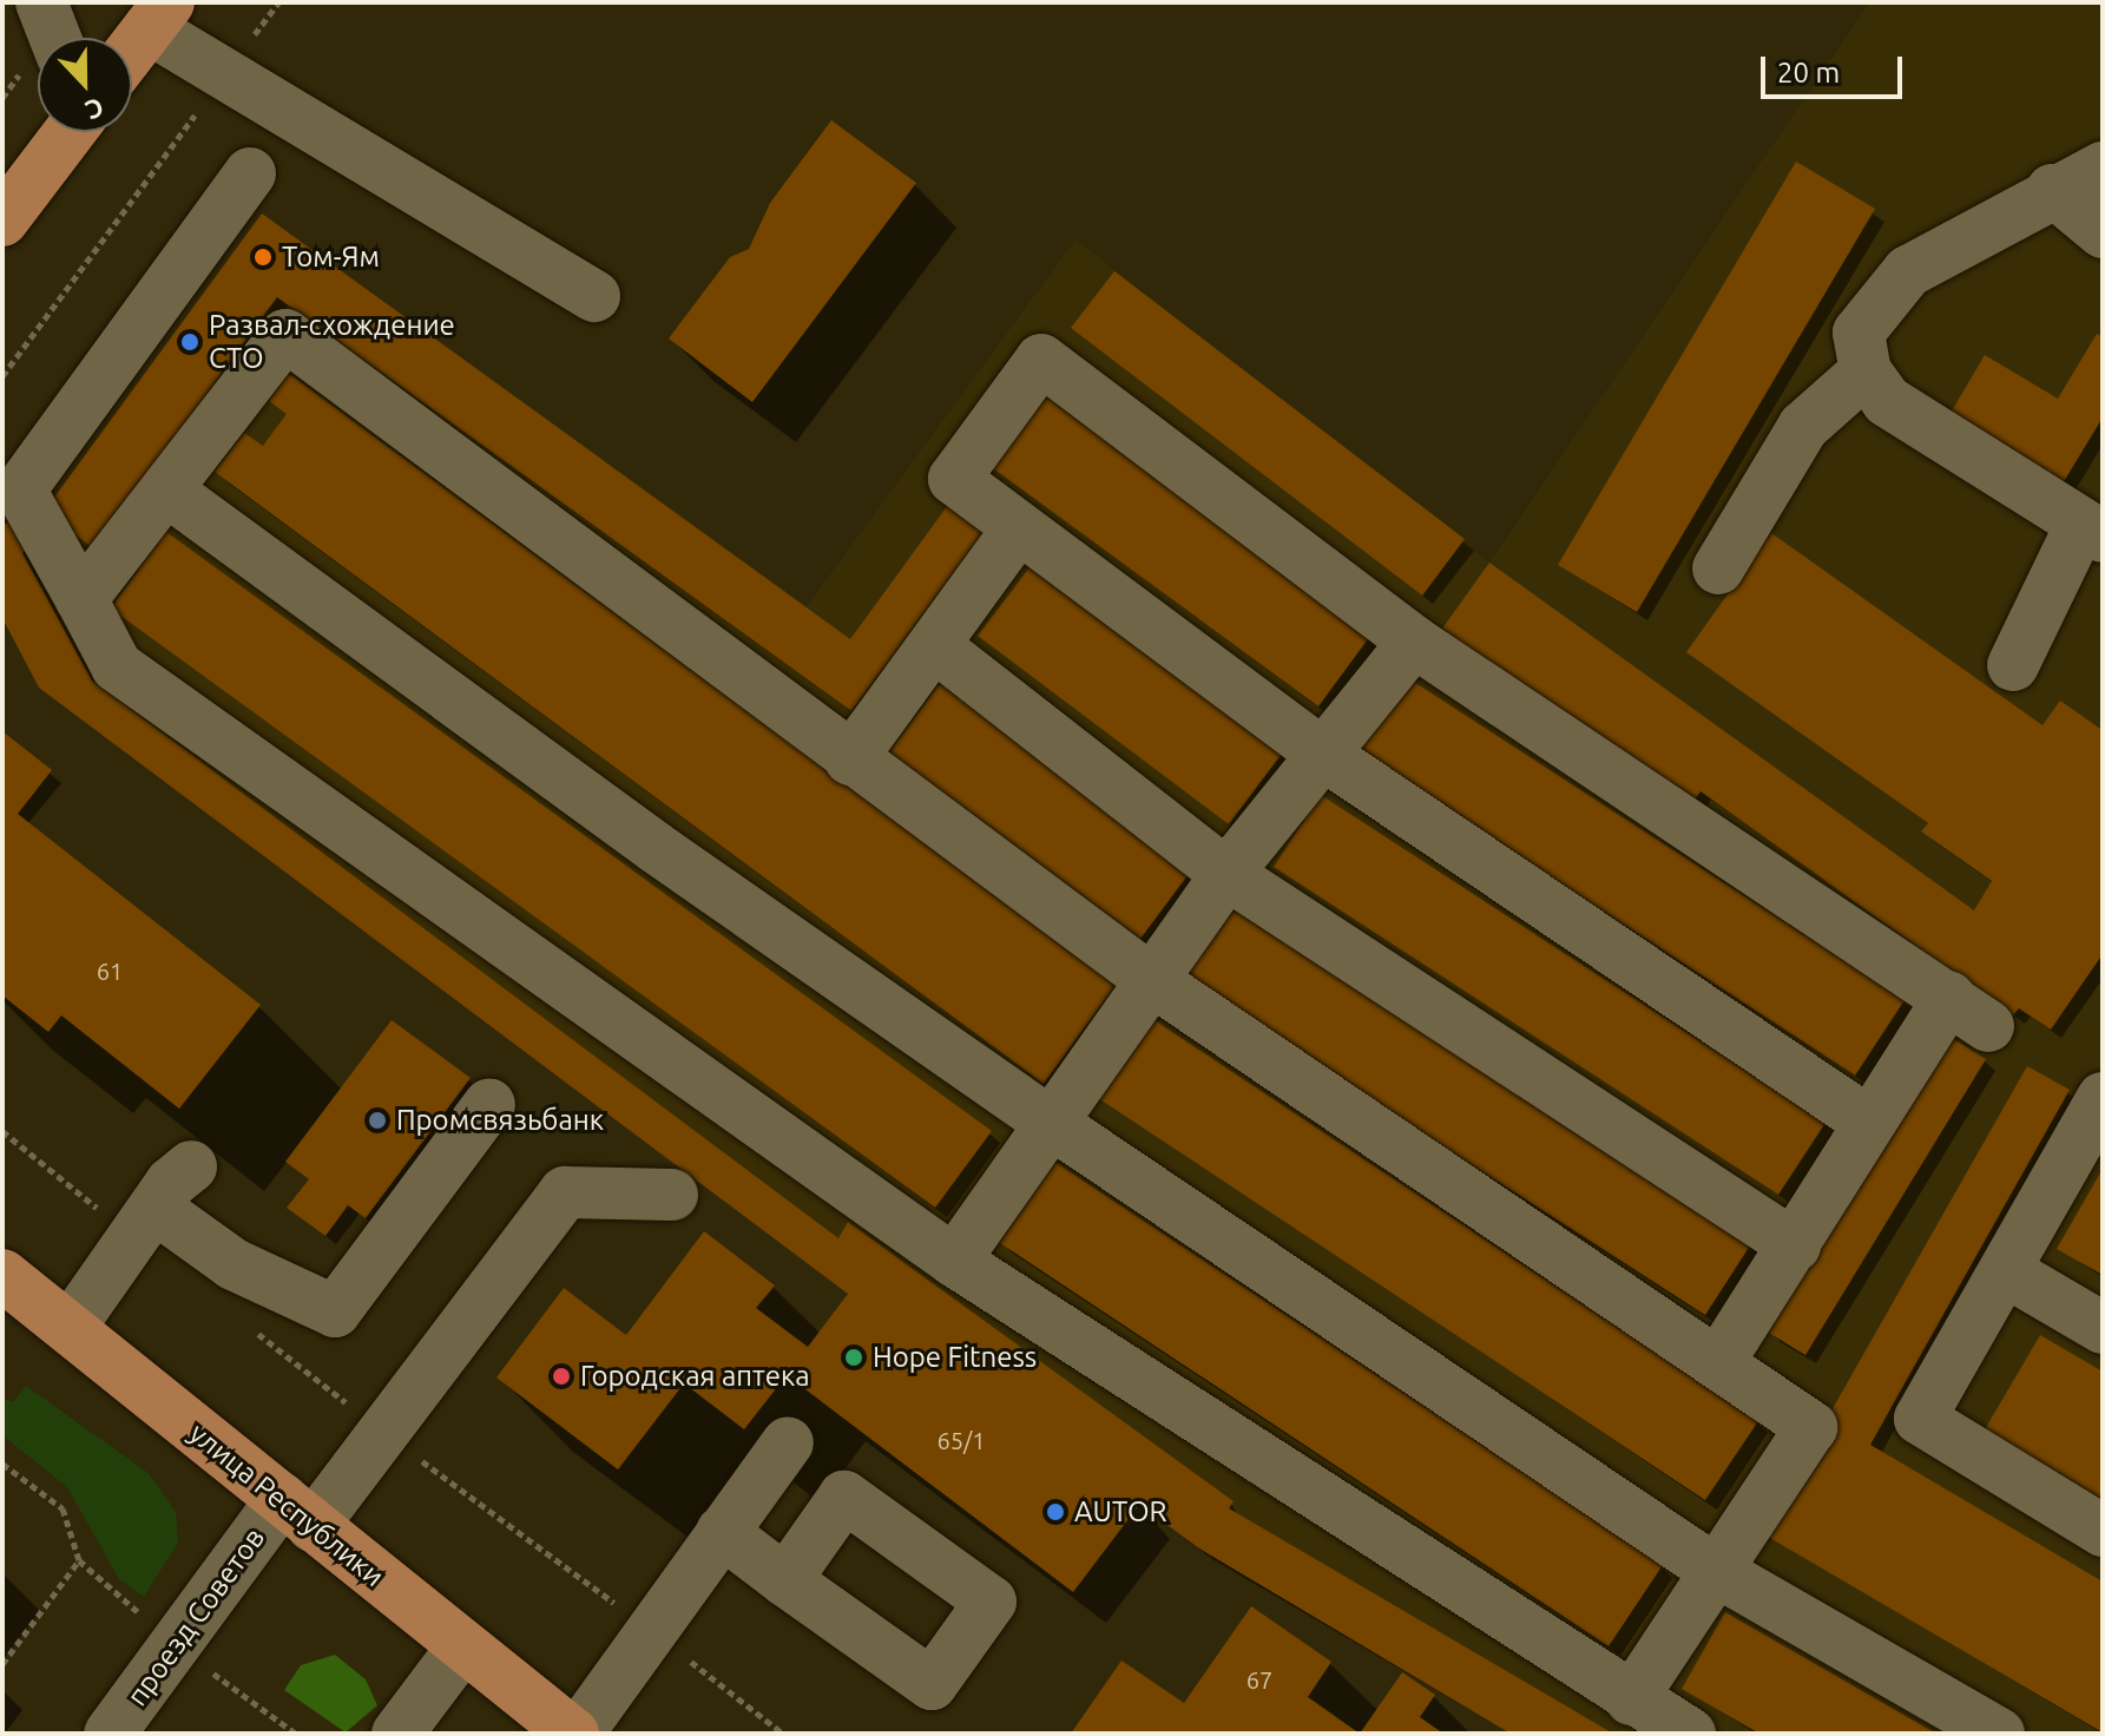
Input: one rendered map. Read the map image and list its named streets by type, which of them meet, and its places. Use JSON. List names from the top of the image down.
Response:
{
  "streets": {
    "main road": ["улица Республики"],
    "street": ["проезд Советов"]
  },
  "crossings": [
    ["улица Республики", "проезд Советов"]
  ],
  "places": [
    "Том-Ям",
    "Развал-схождение СТО",
    "Промсвязьбанк",
    "Hope Fitness",
    "Городская аптека",
    "AUTOR"
  ],
  "house_numbers": ["61", "65/1", "67"],
  "scale_bar": "20 m",
  "north": "bottom"
}
